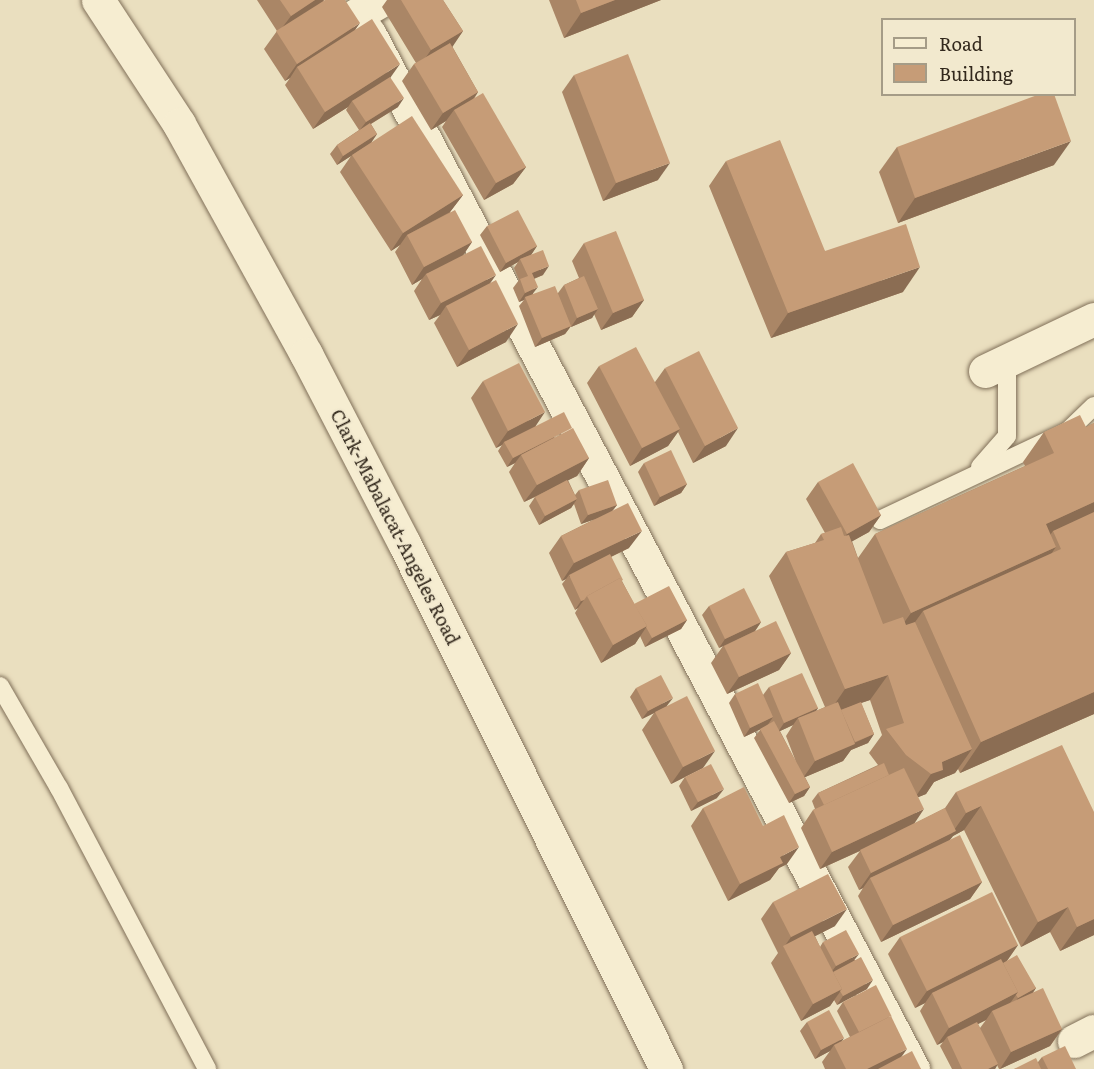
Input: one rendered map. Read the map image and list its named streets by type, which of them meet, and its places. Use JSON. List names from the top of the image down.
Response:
{
  "streets": {
    "street": ["Clark-Mabalacat-Angeles Road"]
  },
  "legend": ["Road", "Building"]
}
